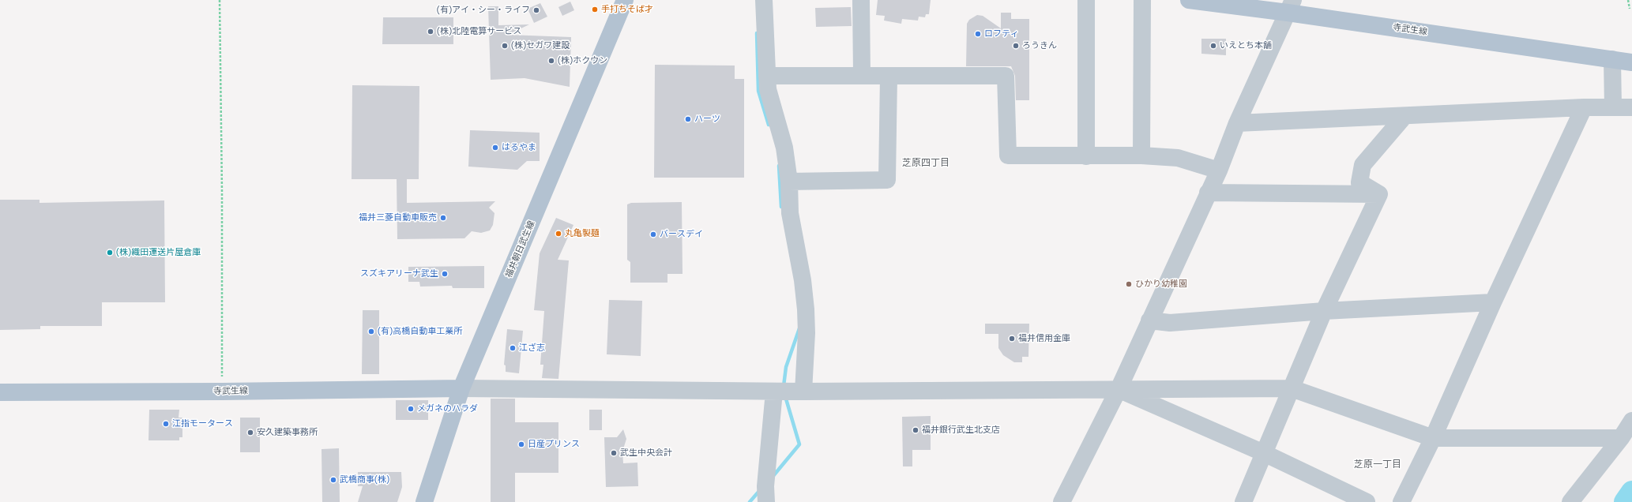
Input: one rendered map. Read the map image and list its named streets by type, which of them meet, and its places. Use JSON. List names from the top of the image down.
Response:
{
  "streets": {
    "main road": ["寺武生線", "福井朝日武生線"]
  },
  "crossings": [
    ["寺武生線", "福井朝日武生線"]
  ],
  "districts": ["芝原四丁目", "芝原一丁目"],
  "places": [
    "手打ちそば才",
    "(有)アイ・シー・ライフ",
    "(株)北陸電算サービス",
    "ロフティ",
    "(株)セガワ建設",
    "ろうきん",
    "いえとち本舗",
    "(株)ホクウン",
    "ハーツ",
    "はるやま",
    "福井三菱自動車販売",
    "丸亀製麺",
    "バースデイ",
    "(株)織田運送片屋倉庫",
    "スズキアリーナ武生",
    "ひかり幼稚園",
    "(有)高橋自動車工業所",
    "福井信用金庫",
    "江ざ志",
    "メガネのハラダ",
    "江指モータース",
    "福井銀行武生北支店",
    "安久建築事務所",
    "日産プリンス",
    "武生中央会計",
    "武橋商事(株)"
  ]
}
